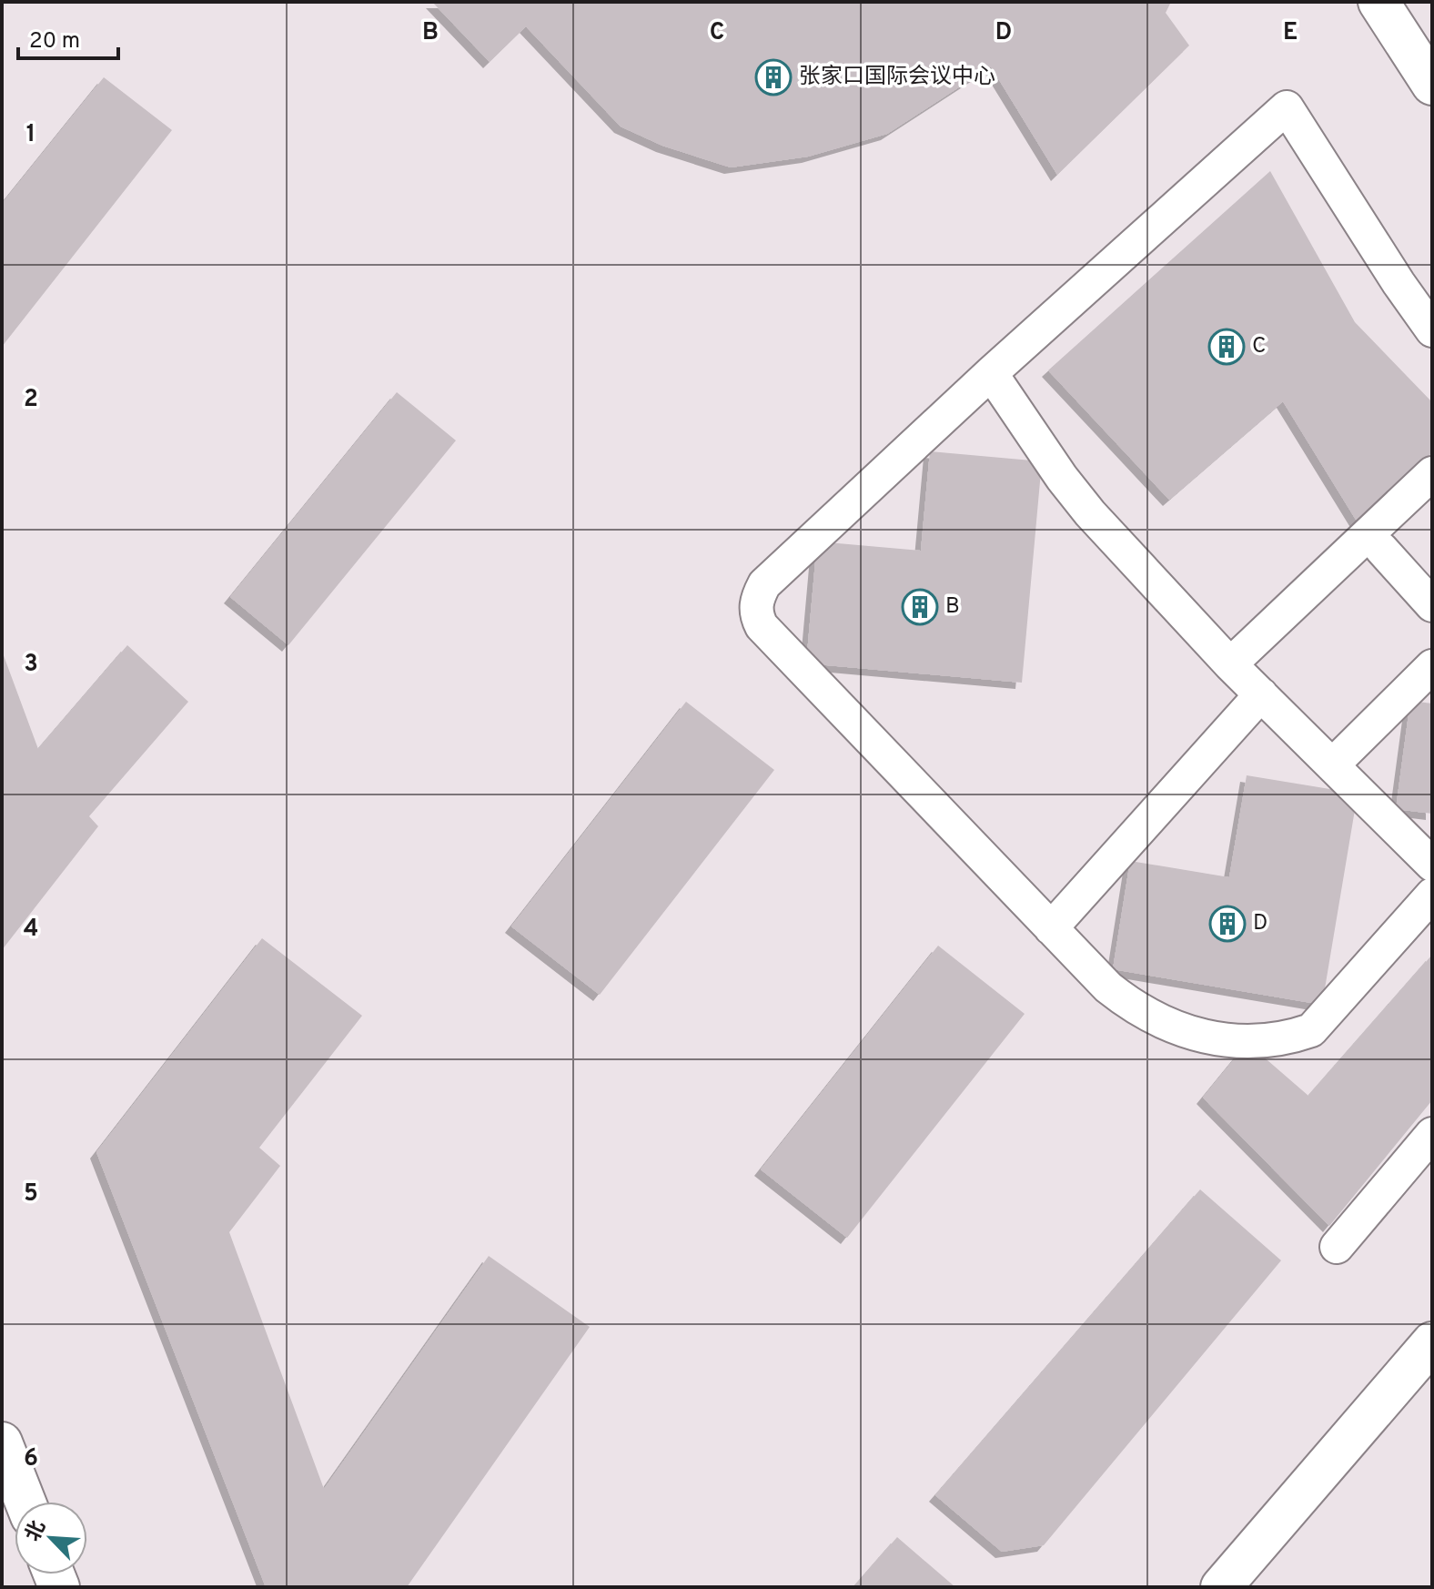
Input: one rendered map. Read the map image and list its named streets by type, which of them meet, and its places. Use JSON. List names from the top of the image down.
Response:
{
  "places": {
    "building": [
      "张家口国际会议中心",
      "C",
      "B",
      "D"
    ]
  },
  "scale_bar": "20 m",
  "north": "top left",
  "grid": {
    "columns": [
      "B",
      "C",
      "D",
      "E"
    ],
    "rows": [
      "1",
      "2",
      "3",
      "4",
      "5",
      "6"
    ]
  }
}
